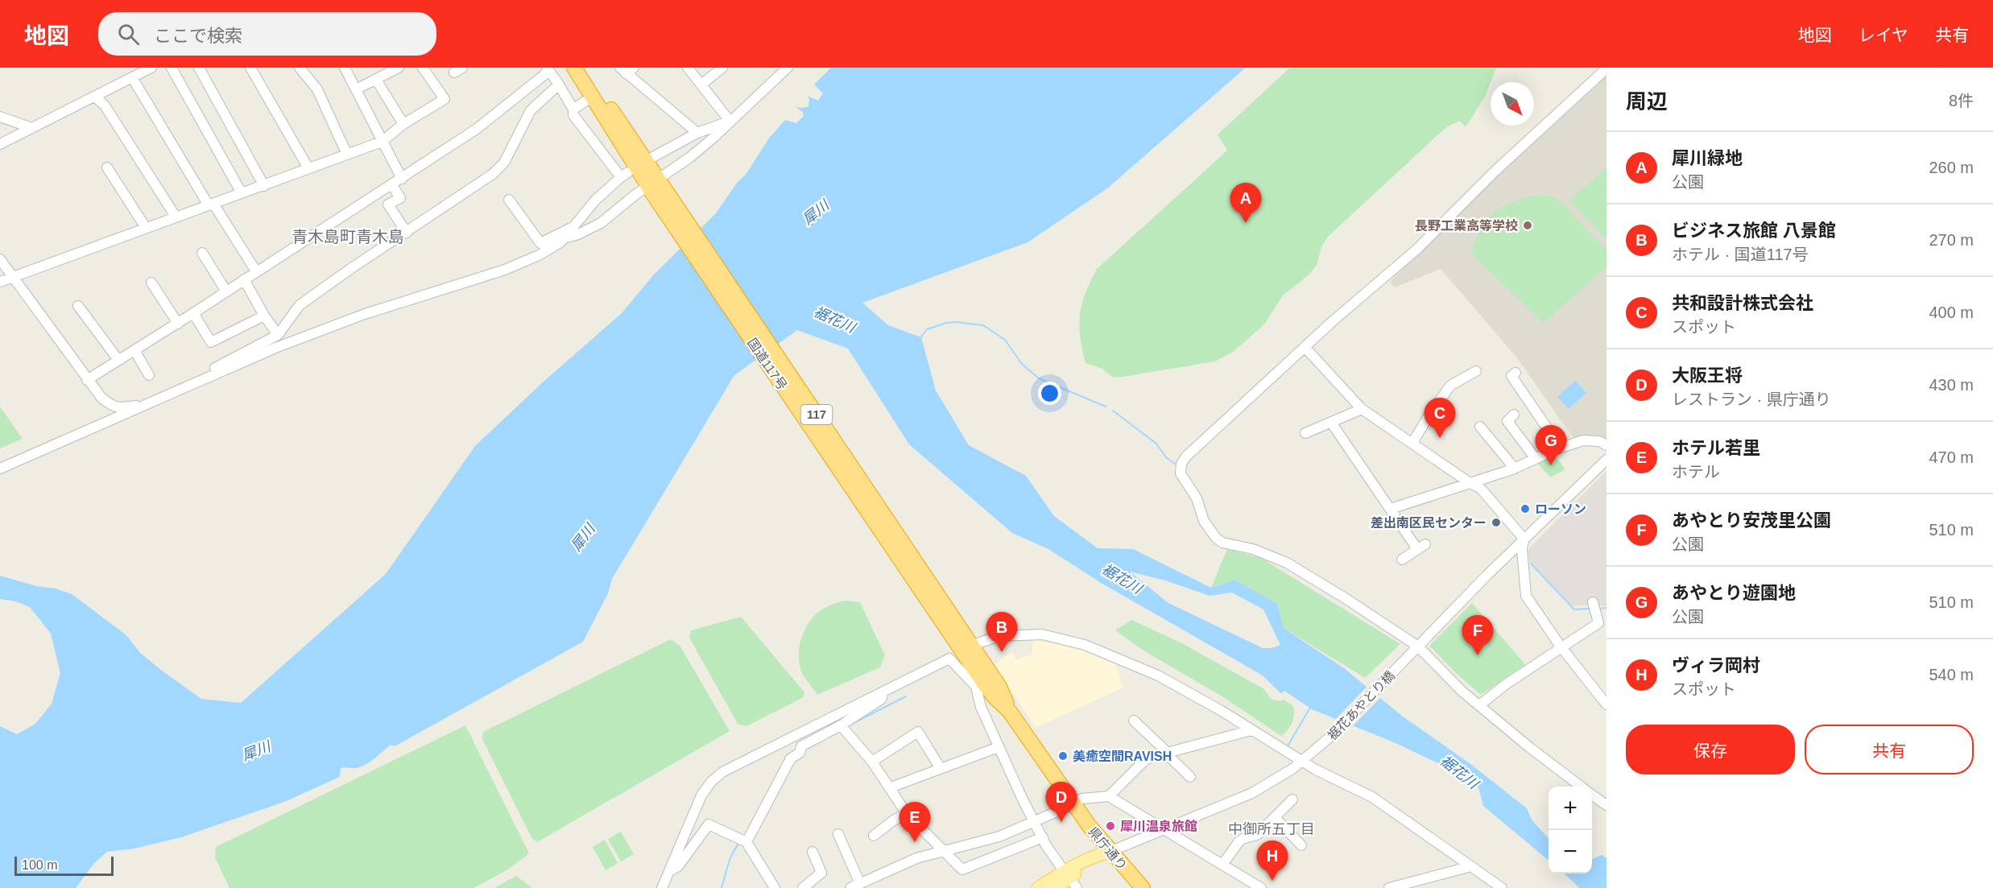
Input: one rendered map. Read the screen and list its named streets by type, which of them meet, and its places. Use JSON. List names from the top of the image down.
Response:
{
  "streets": {
    "highway": ["国道117号", "117", "県庁通り"],
    "street": ["裾花あやとり橋"]
  },
  "crossings": [
    ["国道117号", "県庁通り"],
    ["裾花あやとり橋", "県庁通り"]
  ],
  "districts": ["青木島町青木島", "中御所五丁目"],
  "water": ["犀川", "裾花川"],
  "places": [
    "長野工業高等学校",
    "ローソン",
    "差出南区民センター",
    "美癒空間RAVISH",
    "犀川温泉旅館"
  ],
  "scale_bar": "100 m",
  "north": "bottom right",
  "page": {
    "header": "地図",
    "search": "ここで検索",
    "nav": ["地図", "レイヤ", "共有"],
    "heading": ["周辺", "8件"],
    "list": [
      {
        "mark": "A",
        "name": "犀川緑地",
        "note": "公園",
        "value": "260 m"
      },
      {
        "mark": "B",
        "name": "ビジネス旅館 八景館",
        "note": "ホテル · 国道117号",
        "value": "270 m"
      },
      {
        "mark": "C",
        "name": "共和設計株式会社",
        "note": "スポット",
        "value": "400 m"
      },
      {
        "mark": "D",
        "name": "大阪王将",
        "note": "レストラン · 県庁通り",
        "value": "430 m"
      },
      {
        "mark": "E",
        "name": "ホテル若里",
        "note": "ホテル",
        "value": "470 m"
      },
      {
        "mark": "F",
        "name": "あやとり安茂里公園",
        "note": "公園",
        "value": "510 m"
      },
      {
        "mark": "G",
        "name": "あやとり遊園地",
        "note": "公園",
        "value": "510 m"
      },
      {
        "mark": "H",
        "name": "ヴィラ岡村",
        "note": "スポット",
        "value": "540 m"
      }
    ],
    "pins": [
      "A",
      "C",
      "G",
      "B",
      "F",
      "D",
      "E",
      "H"
    ],
    "buttons": ["保存", "共有"],
    "map_buttons": ["+", "−"],
    "scale": "100 m"
  }
}
